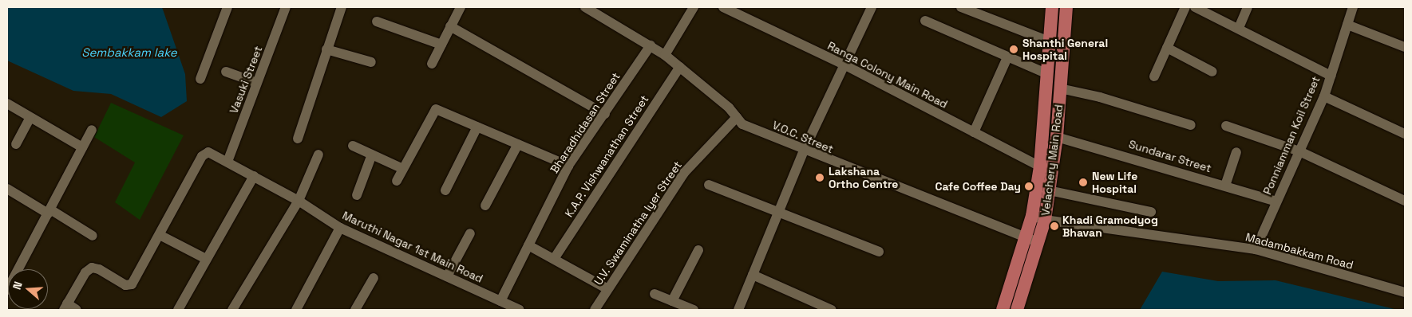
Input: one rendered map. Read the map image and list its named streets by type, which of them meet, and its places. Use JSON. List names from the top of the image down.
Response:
{
  "streets": {
    "main road": ["Velachery Main Road"],
    "street": [
      "Ranga Colony Main Road",
      "Vasuki Street",
      "Bharadhidasan Street",
      "Ponniamman Koil Street",
      "V.O.C. Street",
      "K.A.P. Vishwanathan Street",
      "Sundarar Street",
      "U.V. Swaminatha Iyer Street",
      "Maruthi Nagar 1st Main Road",
      "Madambakkam Road"
    ]
  },
  "crossings": [
    ["Ranga Colony Main Road", "Velachery Main Road"],
    ["Vasuki Street", "Maruthi Nagar 1st Main Road"],
    ["Bharadhidasan Street", "V.O.C. Street"],
    ["Bharadhidasan Street", "Maruthi Nagar 1st Main Road"],
    ["Ponniamman Koil Street", "Sundarar Street"],
    ["Ponniamman Koil Street", "Madambakkam Road"],
    ["V.O.C. Street", "K.A.P. Vishwanathan Street"],
    ["V.O.C. Street", "Velachery Main Road"],
    ["V.O.C. Street", "U.V. Swaminatha Iyer Street"],
    ["Sundarar Street", "Velachery Main Road"],
    ["Velachery Main Road", "Madambakkam Road"]
  ],
  "water": ["Sembakkam lake"],
  "places": [
    "Shanthi General Hospital",
    "Lakshana Ortho Centre",
    "New Life Hospital",
    "Cafe Coffee Day",
    "Khadi Gramodyog Bhavan"
  ],
  "north": "left"
}
